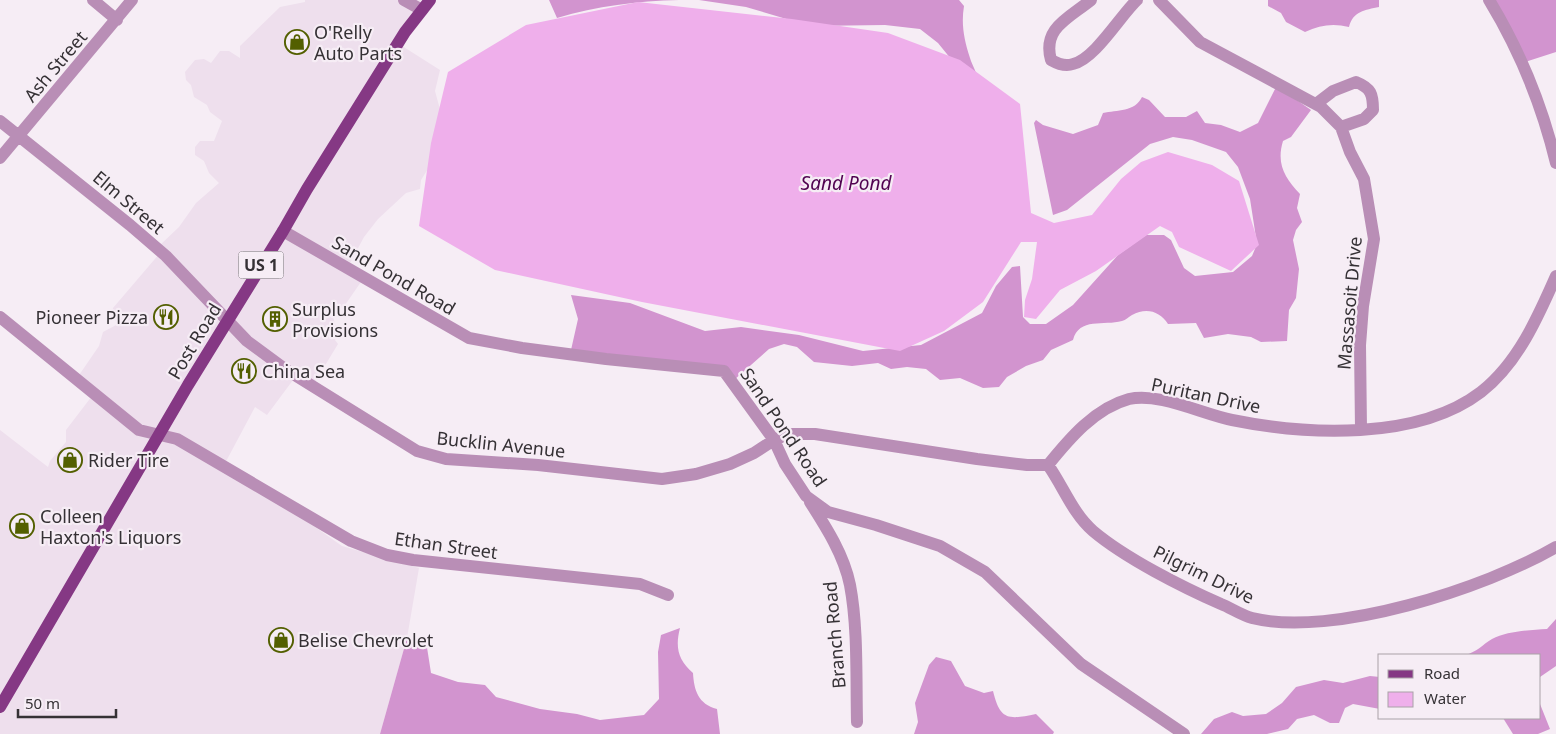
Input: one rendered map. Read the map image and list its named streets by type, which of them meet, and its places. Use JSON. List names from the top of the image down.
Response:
{
  "streets": {
    "main road": ["US 1", "Post Road"],
    "street": [
      "Ash Street",
      "Elm Street",
      "Sand Pond Road",
      "Massasoit Drive",
      "Puritan Drive",
      "Bucklin Avenue",
      "Ethan Street",
      "Pilgrim Drive",
      "Branch Road"
    ]
  },
  "crossings": [
    ["Ash Street", "Elm Street"],
    ["Elm Street", "Post Road"],
    ["Elm Street", "Bucklin Avenue"],
    ["Sand Pond Road", "Post Road"],
    ["Sand Pond Road", "Bucklin Avenue"],
    ["Sand Pond Road", "Branch Road"],
    ["Massasoit Drive", "Puritan Drive"],
    ["Post Road", "Bucklin Avenue"],
    ["Post Road", "Ethan Street"],
    ["Puritan Drive", "Pilgrim Drive"]
  ],
  "water": ["Sand Pond"],
  "places": {
    "shop": [
      "O'Relly Auto Parts",
      "Rider Tire",
      "Colleen Haxton's Liquors",
      "Belise Chevrolet"
    ],
    "restaurant": ["Pioneer Pizza", "China Sea"],
    "building": ["Surplus Provisions"]
  },
  "legend": ["Road", "Water"],
  "scale_bar": "50 m"
}
